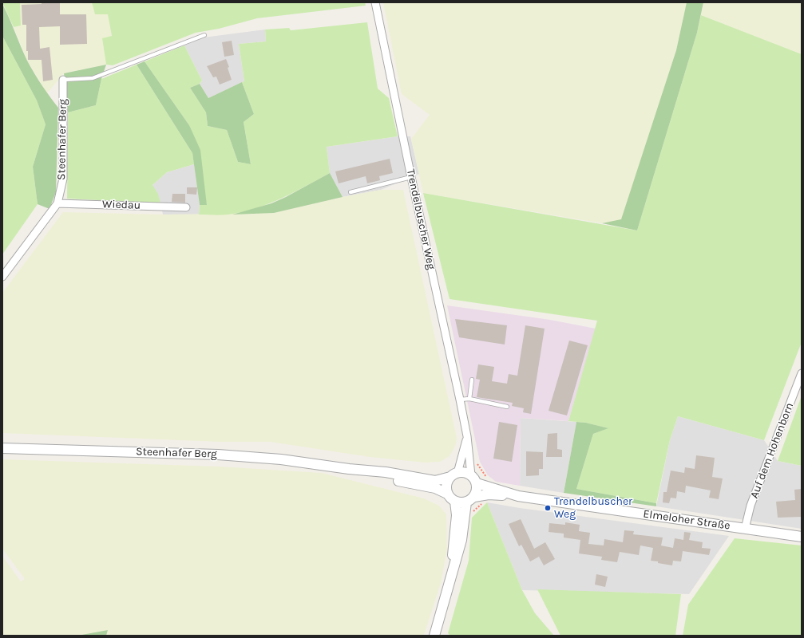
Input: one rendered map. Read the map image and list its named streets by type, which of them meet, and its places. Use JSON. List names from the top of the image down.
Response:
{
  "streets": {
    "street": [
      "Steenhafer Berg",
      "Wiedau",
      "Trendelbuscher Weg",
      "Auf dem Hohenborn",
      "Elmeloher Straße"
    ]
  },
  "crossings": [
    ["Steenhafer Berg", "Wiedau"],
    ["Steenhafer Berg", "Trendelbuscher Weg"],
    ["Steenhafer Berg", "Elmeloher Straße"],
    ["Trendelbuscher Weg", "Elmeloher Straße"],
    ["Auf dem Hohenborn", "Elmeloher Straße"]
  ],
  "places": ["Trendelbuscher Weg"]
}
